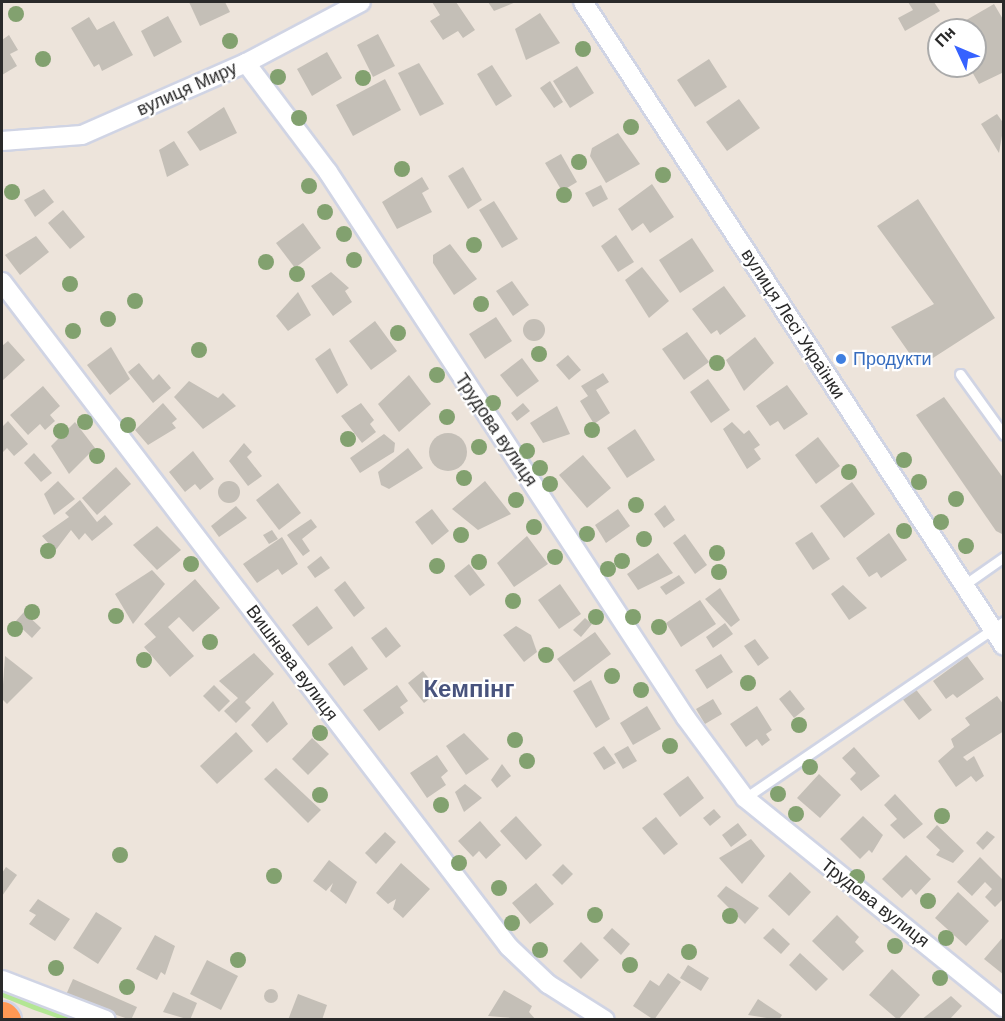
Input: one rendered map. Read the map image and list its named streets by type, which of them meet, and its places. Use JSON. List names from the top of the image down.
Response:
{
  "streets": {
    "street": [
      "вулиця Миру",
      "вулиця Лесі Українки",
      "Трудова вулиця",
      "Вишнева вулиця"
    ]
  },
  "crossings": [
    ["вулиця Миру", "Трудова вулиця"]
  ],
  "districts": ["Кемпінг"],
  "places": ["Продукти"],
  "north": "top left"
}
